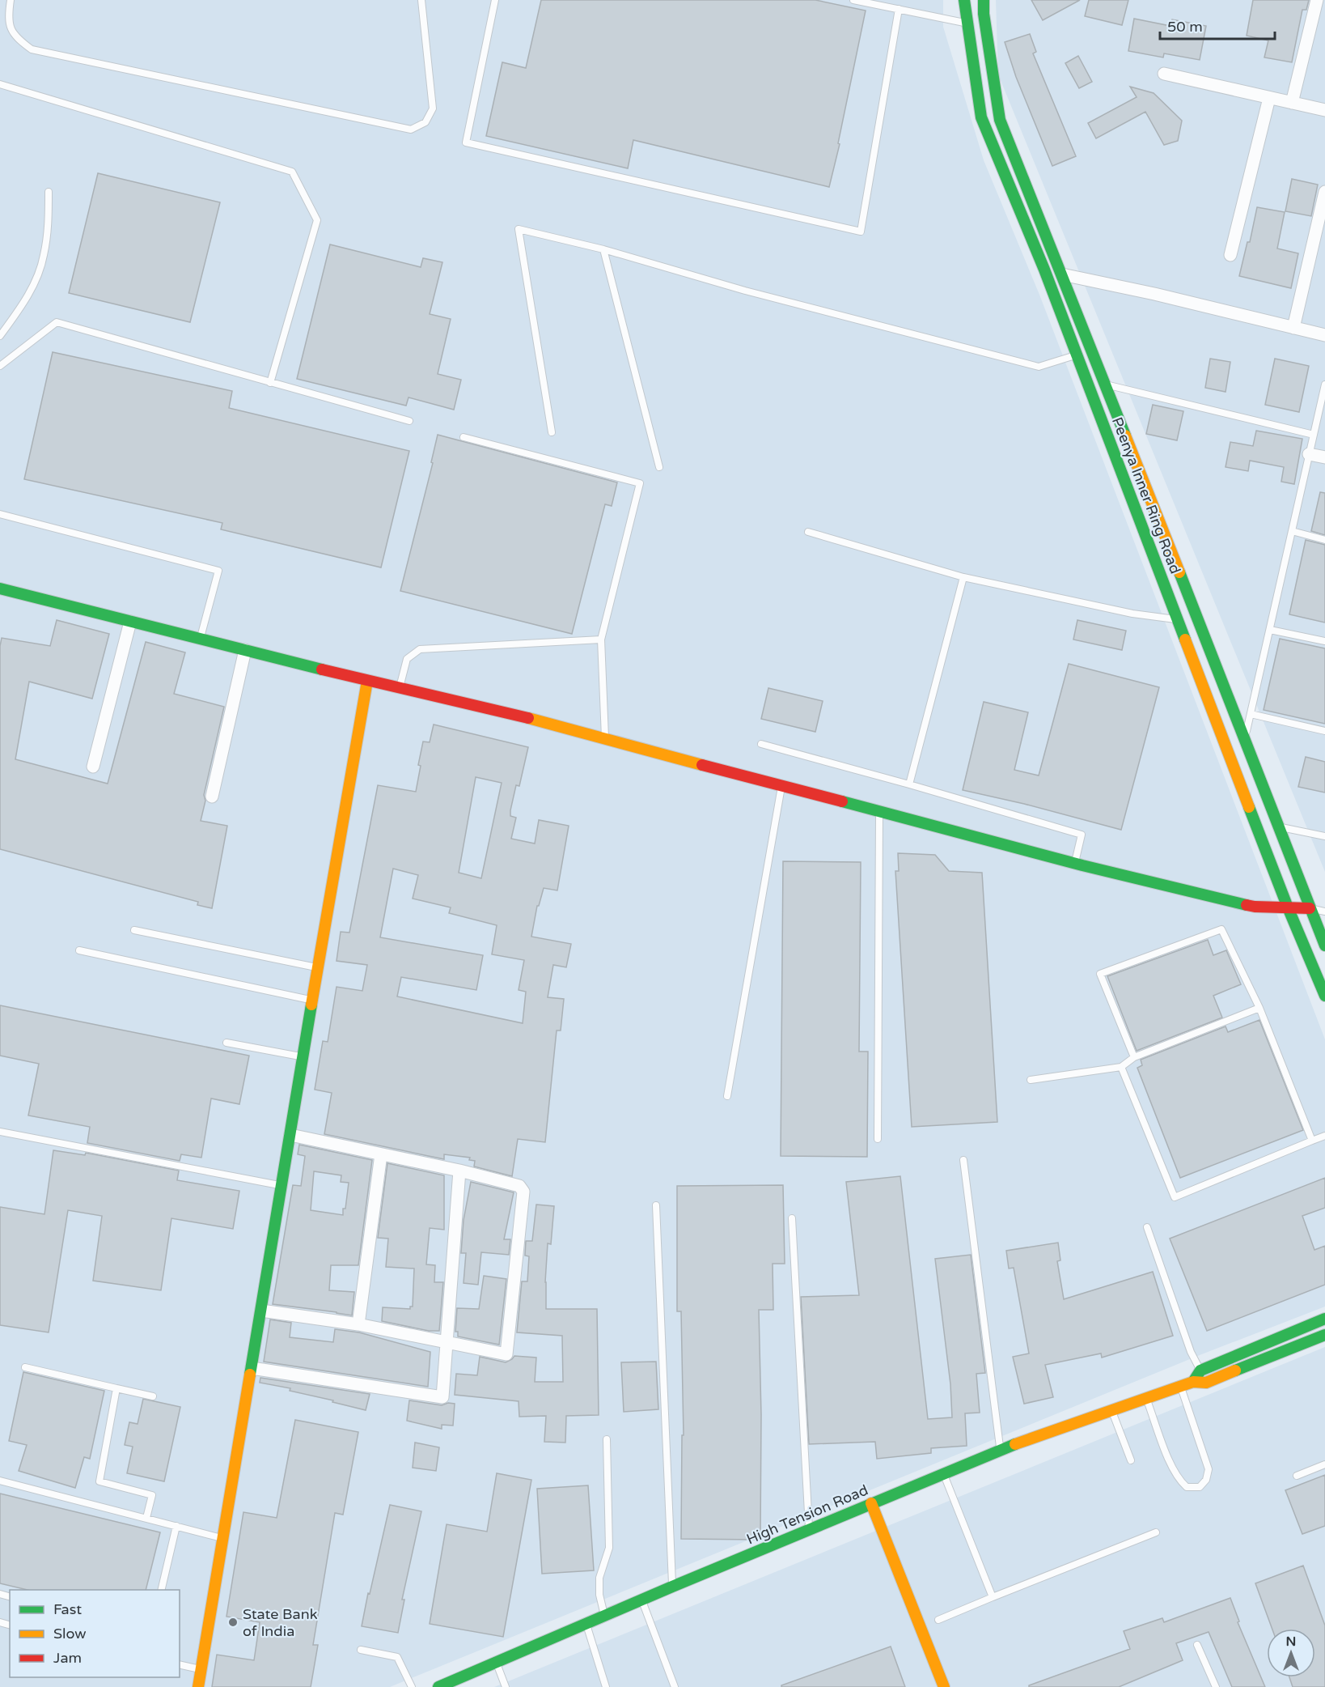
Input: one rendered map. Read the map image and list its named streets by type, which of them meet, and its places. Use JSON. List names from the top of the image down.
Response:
{
  "streets": {
    "main road": ["Peenya Inner Ring Road", "High Tension Road"]
  },
  "places": ["State Bank of India"],
  "legend": ["Fast", "Slow", "Jam"],
  "scale_bar": "50 m",
  "north": "top"
}
